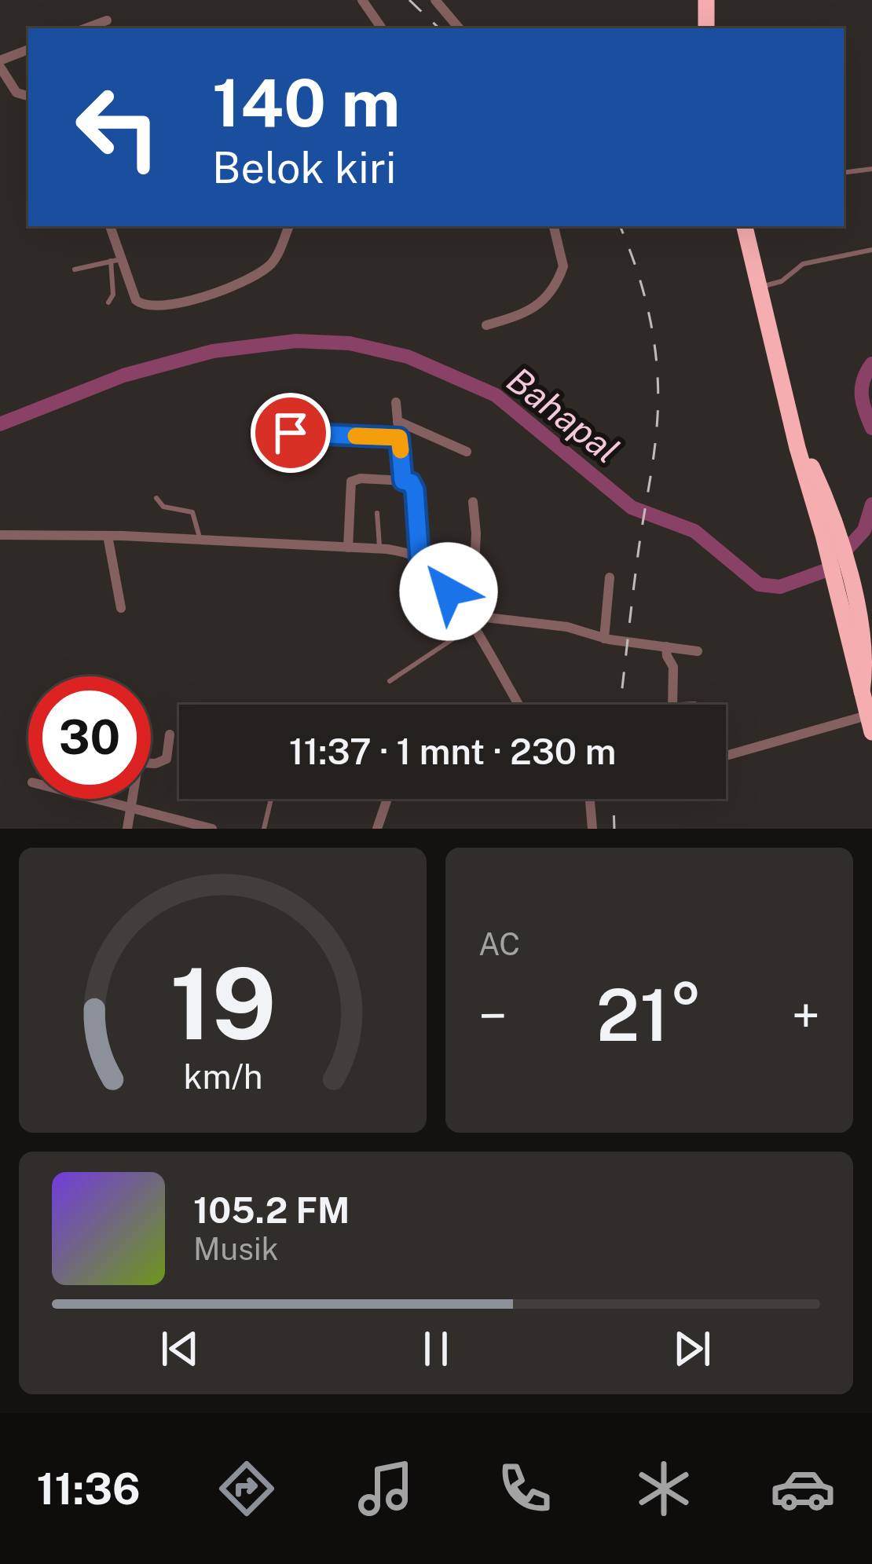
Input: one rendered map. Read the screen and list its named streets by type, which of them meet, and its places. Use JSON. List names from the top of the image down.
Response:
{
  "water": ["Bahapal"],
  "page": {
    "turn": ["140 m", "Belok kiri"],
    "limit": "30",
    "trip": "11:37 · 1 mnt · 230 m",
    "tile": "AC",
    "heat": ["−", "21°", "+"],
    "song": ["105.2 FM", "Musik"],
    "tabs": "11:36",
    "gauge": ["19", "km/h"]
  }
}
